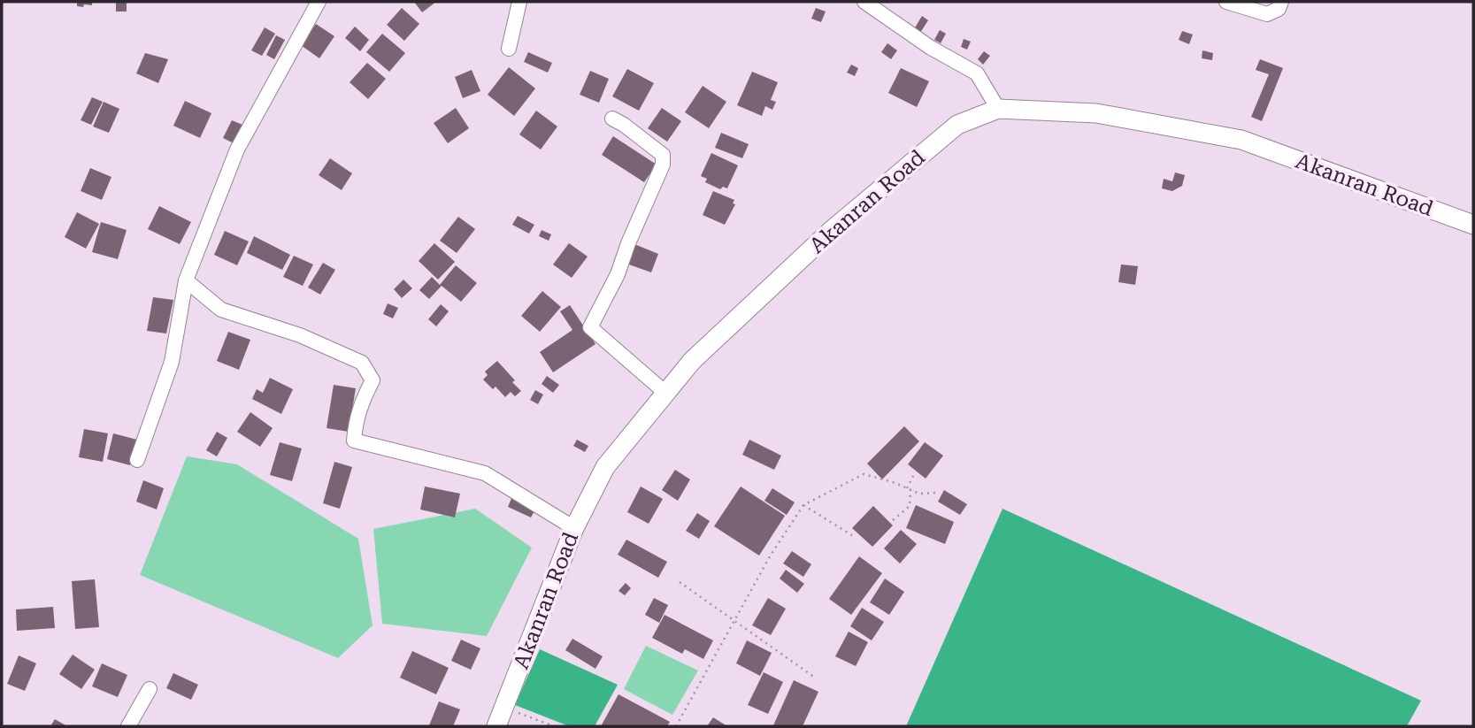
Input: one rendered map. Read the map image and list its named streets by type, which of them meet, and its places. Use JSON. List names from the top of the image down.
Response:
{
  "streets": {
    "main road": ["Akanran Road"]
  }
}
